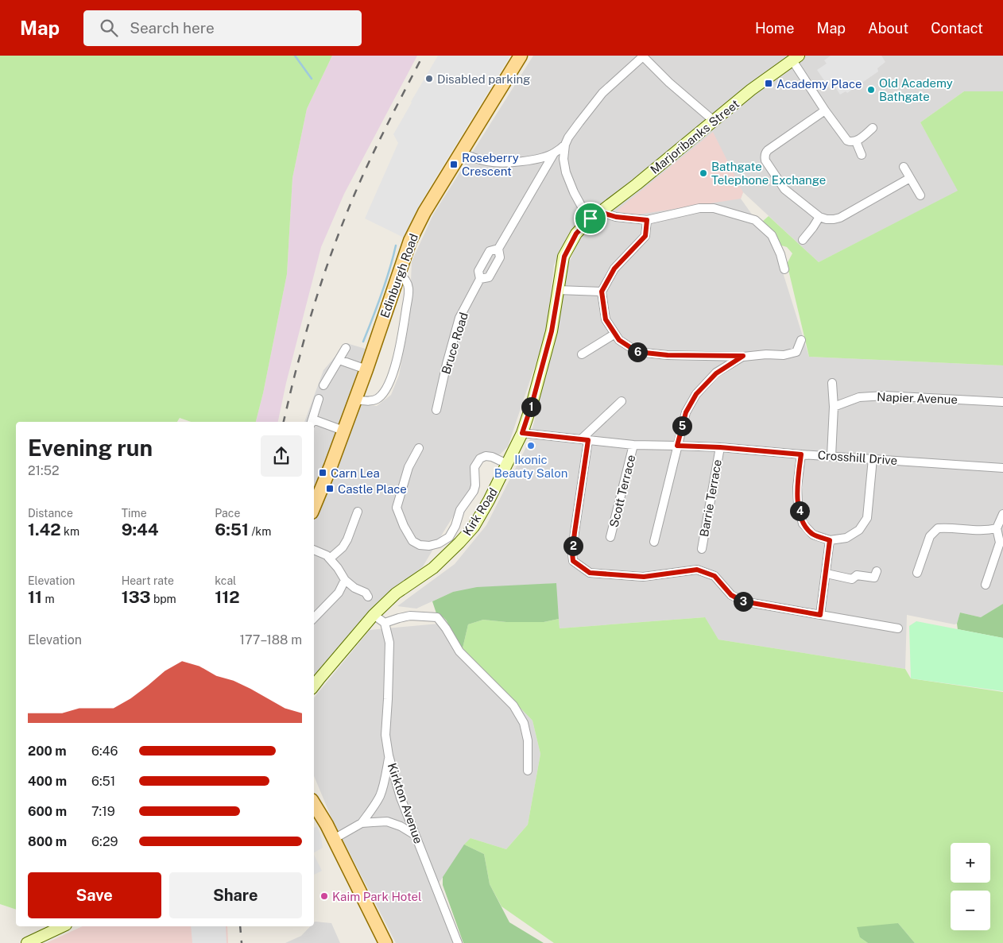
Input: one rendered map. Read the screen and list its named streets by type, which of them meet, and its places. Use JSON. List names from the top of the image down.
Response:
{
  "streets": {
    "main road": ["Marjoribanks Street", "Edinburgh Road", "Kirk Road"],
    "street": [
      "Bruce Road",
      "Napier Avenue",
      "Crosshill Drive",
      "Scott Terrace",
      "Barrie Terrace",
      "Kirkton Avenue"
    ]
  },
  "crossings": [
    ["Marjoribanks Street", "Kirk Road"],
    ["Crosshill Drive", "Scott Terrace"],
    ["Crosshill Drive", "Barrie Terrace"],
    ["Crosshill Drive", "Kirk Road"]
  ],
  "places": {
    "other": [
      "Disabled parking",
      "Old Academy Bathgate",
      "Bathgate Telephone Exchange",
      "Ikonic Beauty Salon",
      "Kaim Park Hotel"
    ],
    "transit": [
      "Academy Place",
      "Roseberry Crescent",
      "Carn Lea",
      "Castle Place"
    ]
  },
  "page": {
    "header": "Map",
    "search": "Search here",
    "nav": [
      "Home",
      "Map",
      "About",
      "Contact"
    ],
    "pins": [
      "6",
      "1",
      "5",
      "4",
      "2",
      "3"
    ],
    "heading": ["Evening run", "21:52"],
    "stats": [
      ["Distance", "1.42 km"],
      ["Time", "9:44"],
      ["Pace", "6:51 /km"],
      ["Elevation", "11 m"],
      ["Heart rate", "133 bpm"],
      ["kcal", "112"]
    ],
    "chart": ["Elevation", "177–188 m"],
    "list": [
      {
        "name": "200 m",
        "note": "6:46"
      },
      {
        "name": "400 m",
        "note": "6:51"
      },
      {
        "name": "600 m",
        "note": "7:19"
      },
      {
        "name": "800 m",
        "note": "6:29"
      }
    ],
    "map_buttons": ["+", "−"],
    "buttons": ["Save", "Share"]
  }
}
